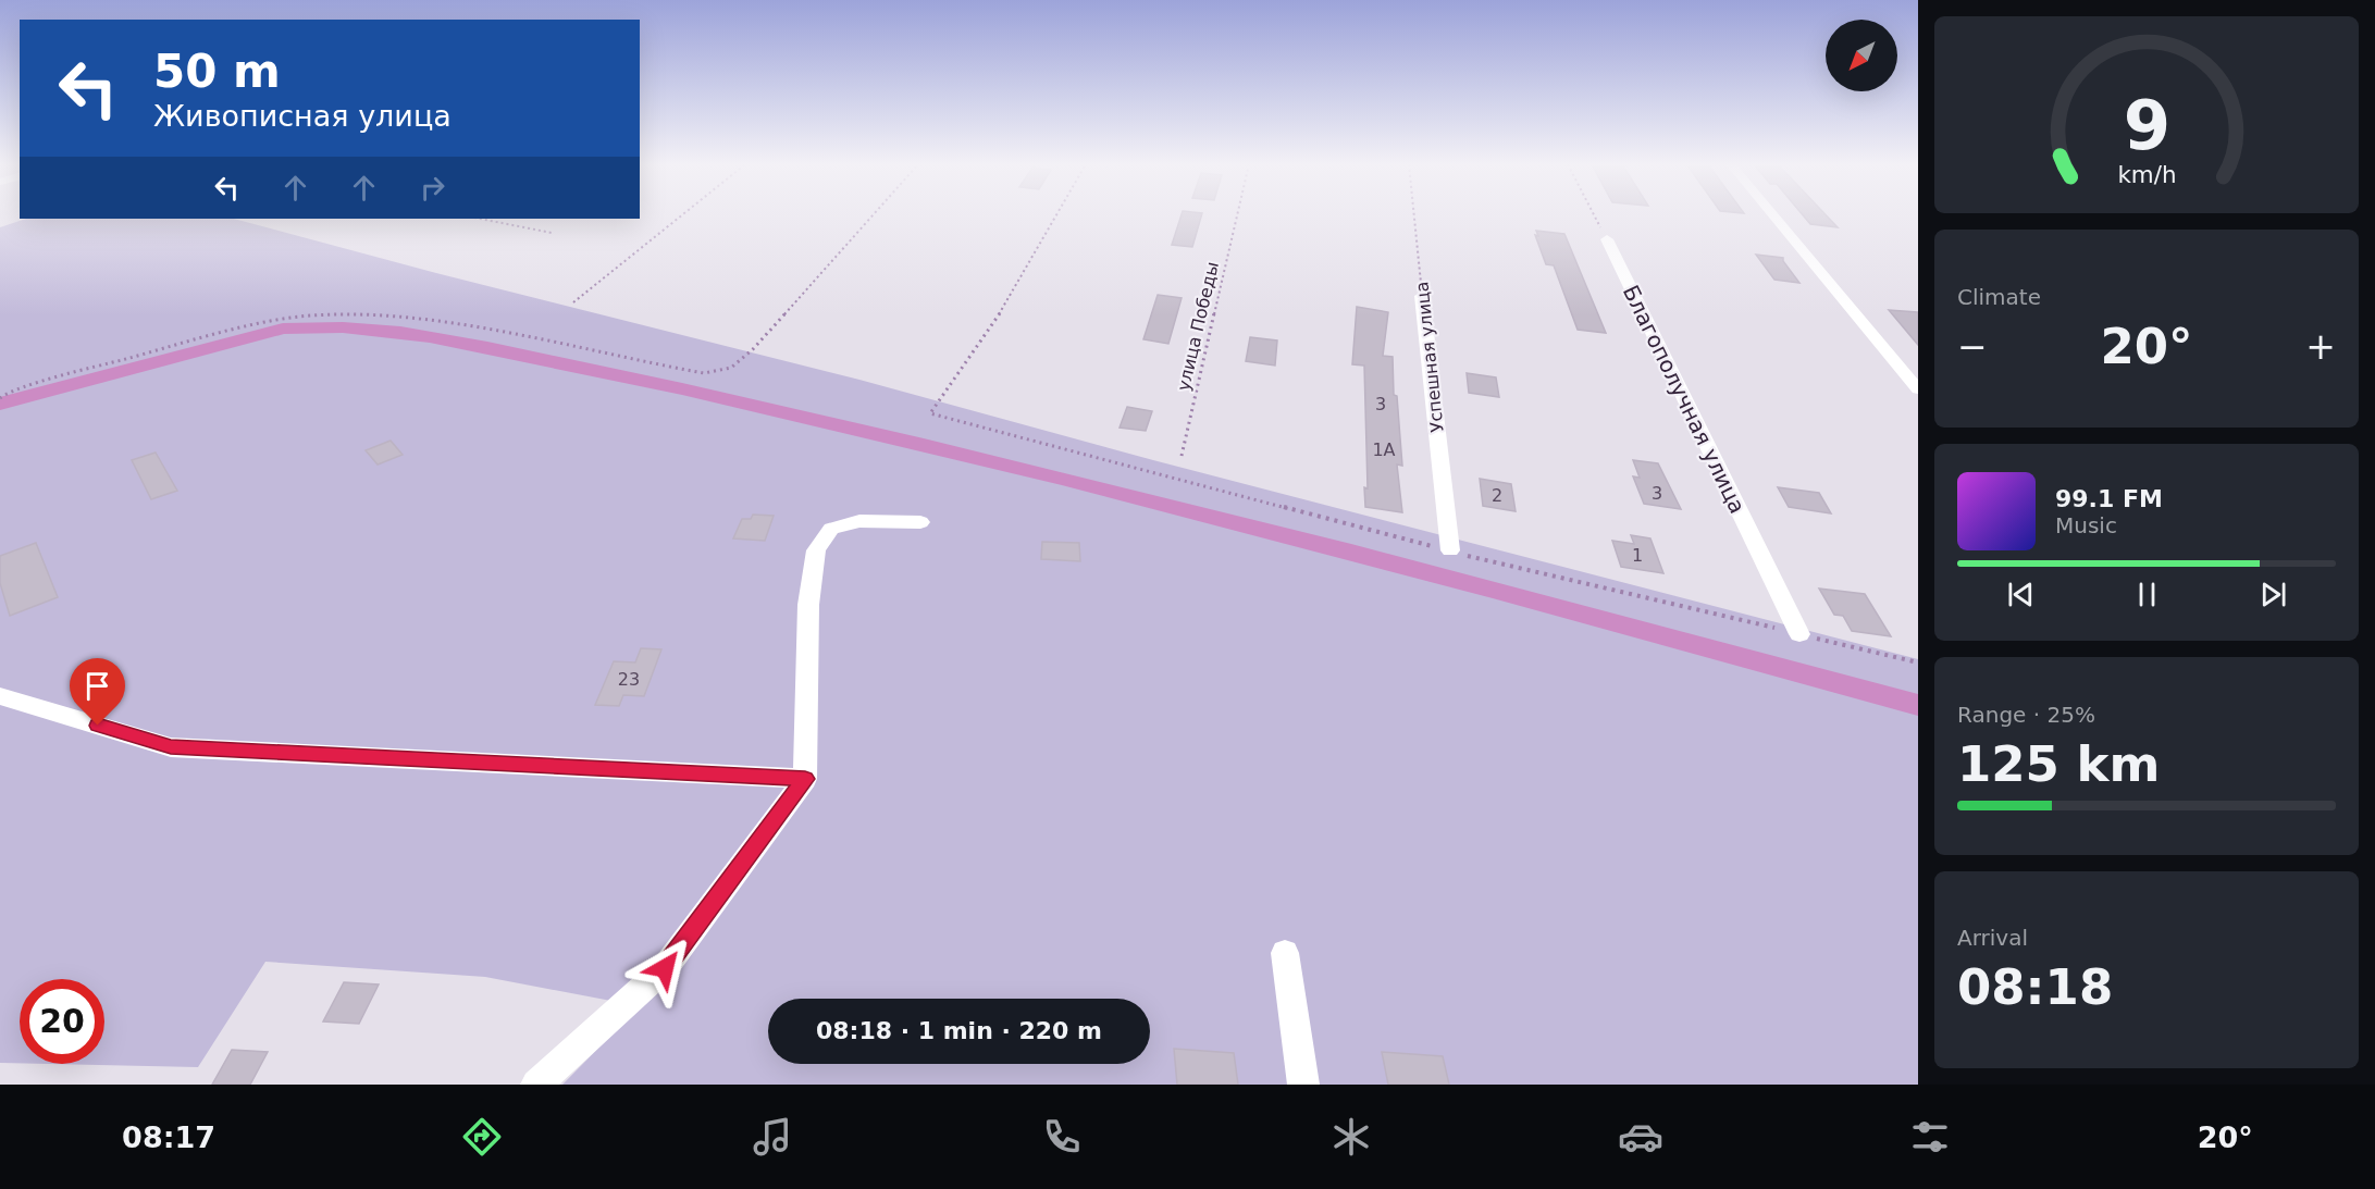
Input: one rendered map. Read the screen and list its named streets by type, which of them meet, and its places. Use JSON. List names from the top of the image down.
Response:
{
  "streets": {
    "street": ["Успешная улица", "Благополучная улица"],
    "path": ["улица Победы"]
  },
  "house_numbers": [
    "3",
    "1А",
    "3",
    "2",
    "1",
    "23"
  ],
  "north": "bottom left",
  "page": {
    "turn": ["50 m", "Живописная улица"],
    "tile": [
      "Climate",
      ["Range · 25%", "125 km"],
      ["Arrival", "08:18"]
    ],
    "heat": ["−", "20°", "+"],
    "song": ["99.1 FM", "Music"],
    "limit": "20",
    "trip": "08:18 · 1 min · 220 m",
    "tabs": ["08:17", "20°"],
    "gauge": ["9", "km/h"]
  }
}
